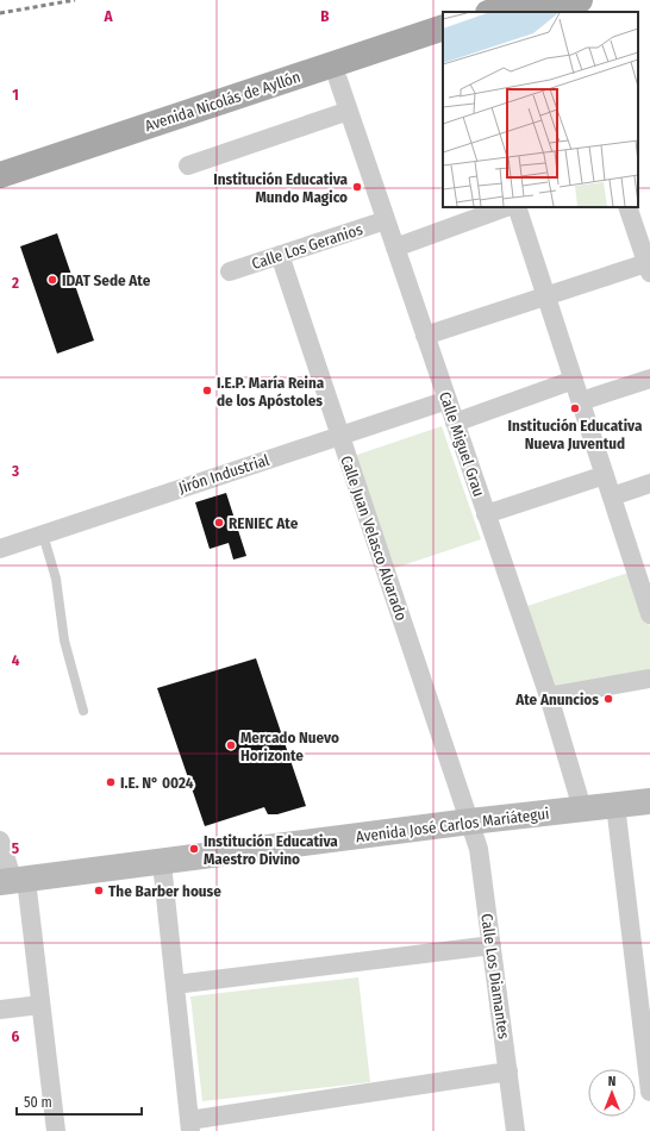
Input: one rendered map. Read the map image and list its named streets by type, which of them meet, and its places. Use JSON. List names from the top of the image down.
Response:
{
  "streets": {
    "main road": ["Avenida Nicolás de Ayllón"],
    "street": [
      "Calle Los Geranios",
      "Calle Miguel Grau",
      "Jirón Industrial",
      "Calle Juan Velasco Alvarado",
      "Avenida José Carlos Mariátegui",
      "Calle Los Diamantes"
    ]
  },
  "crossings": [
    ["Avenida Nicolás de Ayllón", "Calle Miguel Grau"],
    ["Calle Los Geranios", "Calle Miguel Grau"],
    ["Calle Los Geranios", "Calle Juan Velasco Alvarado"],
    ["Calle Miguel Grau", "Jirón Industrial"],
    ["Calle Miguel Grau", "Avenida José Carlos Mariátegui"],
    ["Jirón Industrial", "Calle Juan Velasco Alvarado"],
    ["Calle Juan Velasco Alvarado", "Avenida José Carlos Mariátegui"],
    ["Calle Juan Velasco Alvarado", "Calle Los Diamantes"],
    ["Avenida José Carlos Mariátegui", "Calle Los Diamantes"]
  ],
  "places": [
    "Institución Educativa Mundo Magico",
    "IDAT Sede Ate",
    "I.E.P. María Reina de los Apóstoles",
    "Institución Educativa Nueva Juventud",
    "RENIEC Ate",
    "Ate Anuncios",
    "Mercado Nuevo Horizonte",
    "I.E. N° 0024",
    "Institución Educativa Maestro Divino",
    "The Barber house"
  ],
  "scale_bar": "50 m",
  "north": "top",
  "grid": {
    "columns": ["A", "B"],
    "rows": [
      "1",
      "2",
      "3",
      "4",
      "5",
      "6"
    ]
  }
}
